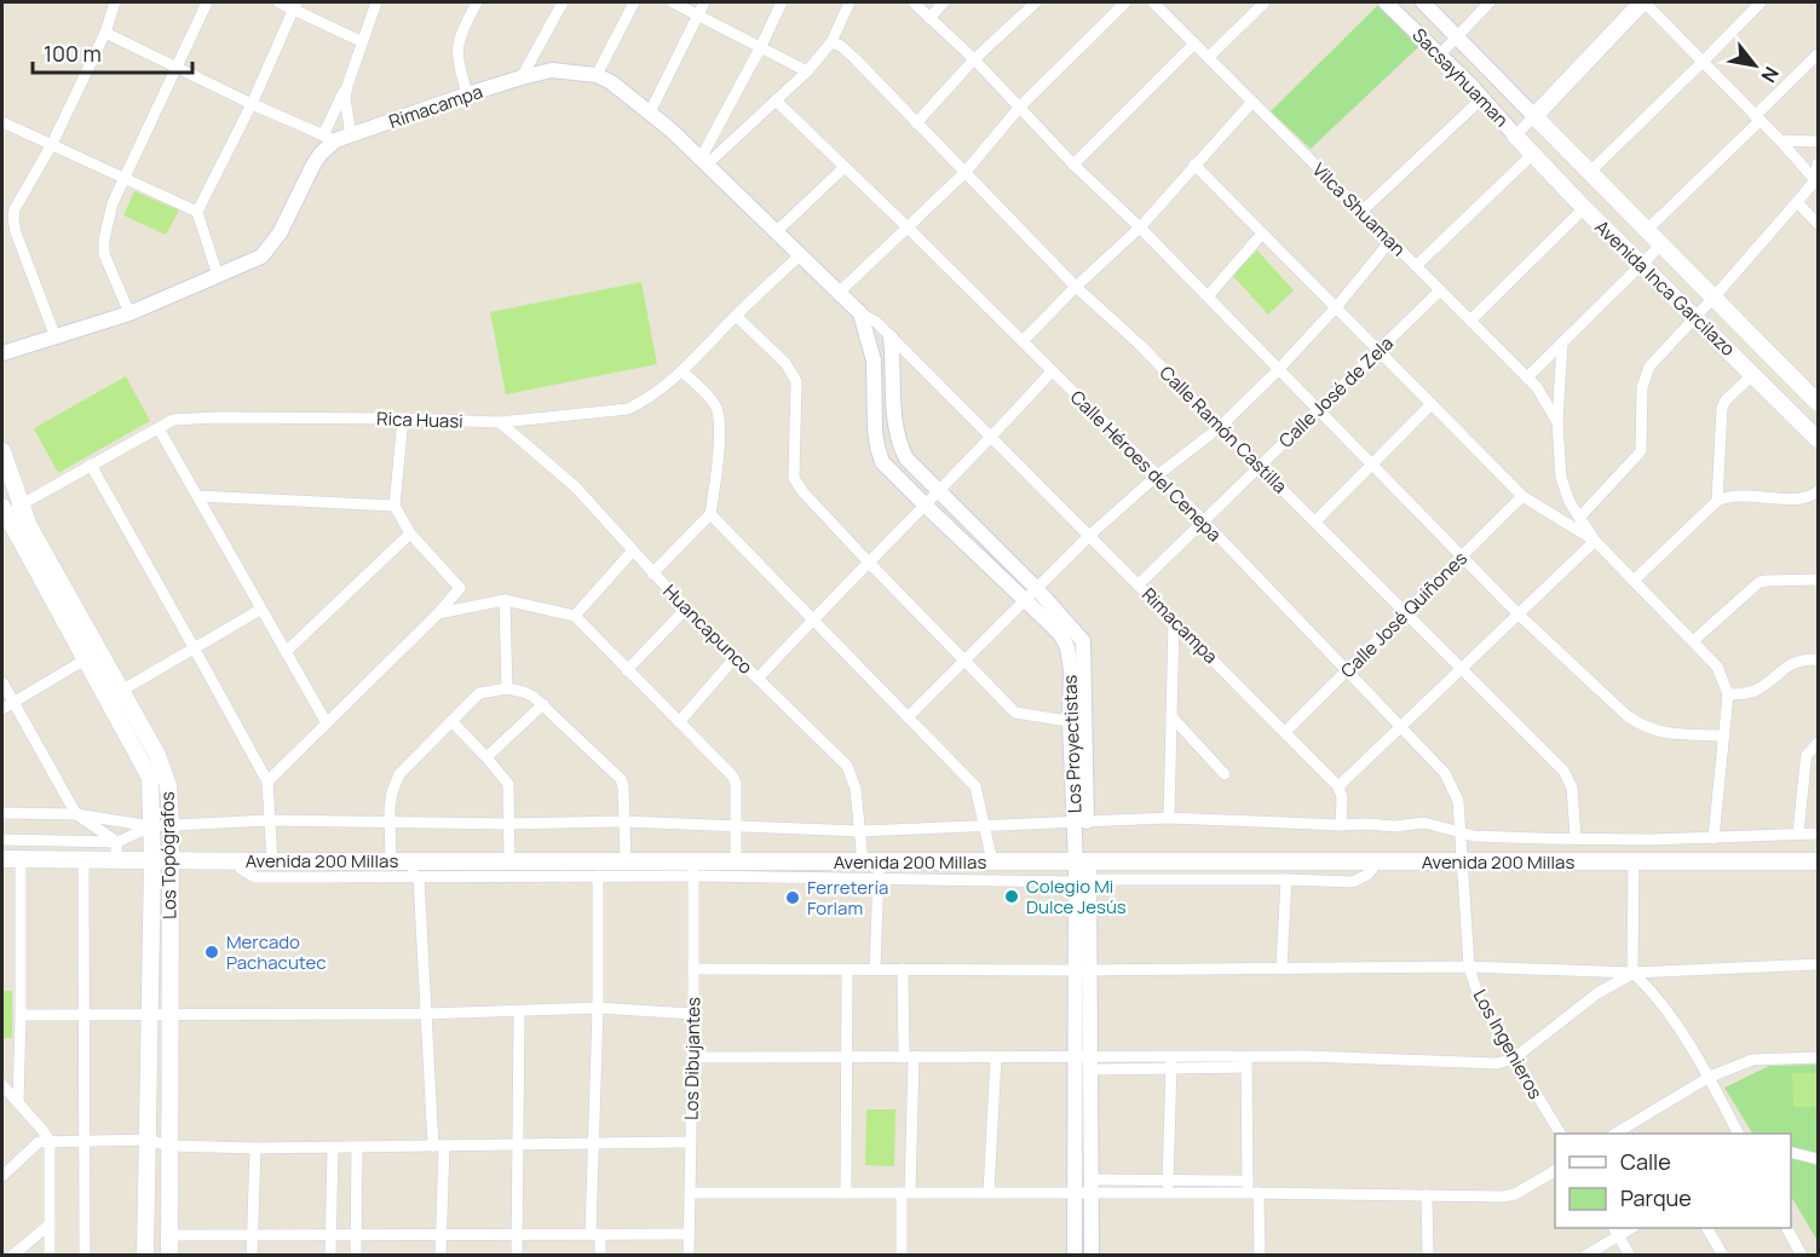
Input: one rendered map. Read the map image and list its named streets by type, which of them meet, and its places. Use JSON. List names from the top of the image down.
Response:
{
  "streets": {
    "main road": ["Avenida Inca Garcilazo", "Los Topógrafos", "Avenida 200 Millas"],
    "street": [
      "Sacsayhuaman",
      "Rimacampa",
      "Vilca Shuaman",
      "Calle José de Zela",
      "Rica Huasi",
      "Calle Ramón Castilla",
      "Calle Héroes del Cenepa",
      "Calle José Quiñones",
      "Huancapunco",
      "Los Proyectistas",
      "Los Ingenieros",
      "Los Dibujantes"
    ]
  },
  "crossings": [
    ["Sacsayhuaman", "Avenida Inca Garcilazo"],
    ["Rimacampa", "Calle José de Zela"],
    ["Rimacampa", "Rica Huasi"],
    ["Rimacampa", "Calle José Quiñones"],
    ["Rimacampa", "Los Proyectistas"],
    ["Vilca Shuaman", "Calle José de Zela"],
    ["Calle José de Zela", "Calle Ramón Castilla"],
    ["Calle José de Zela", "Calle Héroes del Cenepa"],
    ["Rica Huasi", "Huancapunco"],
    ["Rica Huasi", "Los Topógrafos"],
    ["Calle Ramón Castilla", "Calle José Quiñones"],
    ["Calle Héroes del Cenepa", "Calle José Quiñones"],
    ["Calle Héroes del Cenepa", "Avenida 200 Millas"],
    ["Calle Héroes del Cenepa", "Los Ingenieros"],
    ["Huancapunco", "Avenida 200 Millas"],
    ["Los Proyectistas", "Avenida 200 Millas"],
    ["Los Topógrafos", "Avenida 200 Millas"],
    ["Avenida 200 Millas", "Los Ingenieros"],
    ["Avenida 200 Millas", "Los Dibujantes"]
  ],
  "places": ["Colegio Mi Dulce Jesús", "Ferretería Forlam", "Mercado Pachacutec"],
  "legend": ["Calle", "Parque"],
  "scale_bar": "100 m",
  "north": "bottom right"
}
